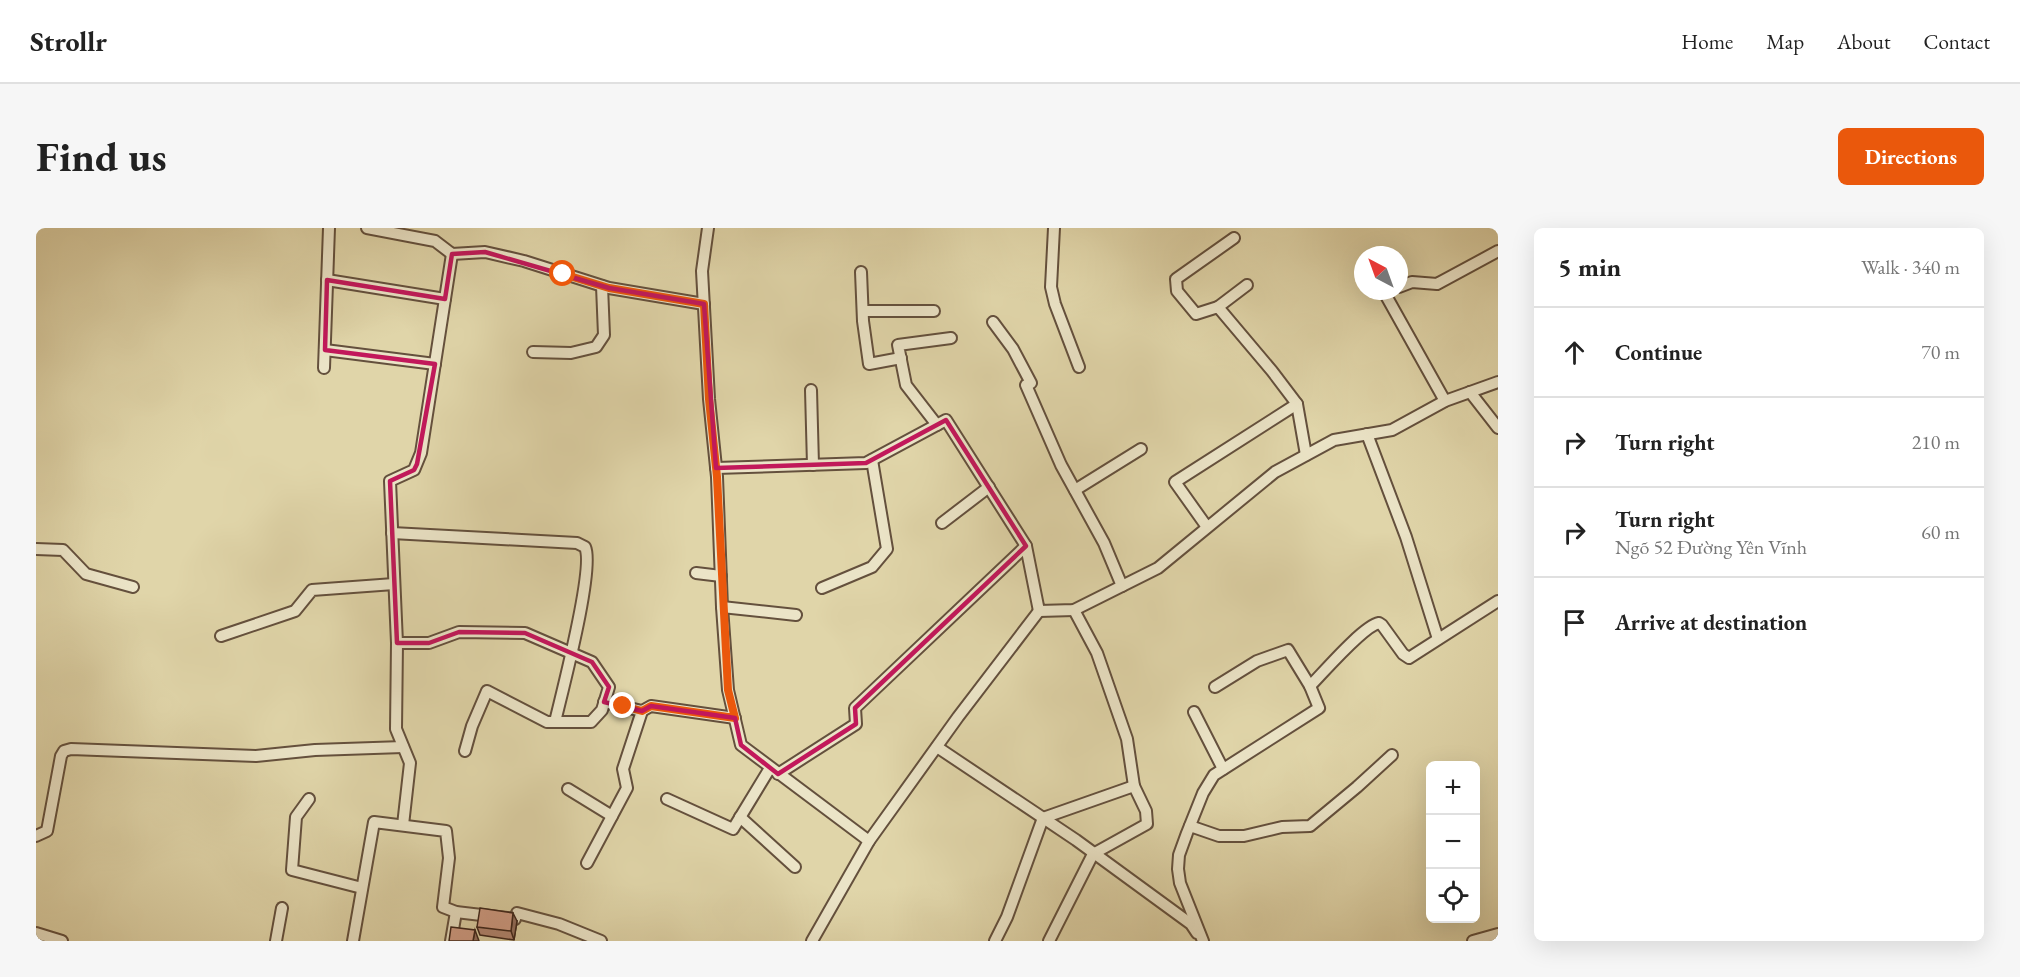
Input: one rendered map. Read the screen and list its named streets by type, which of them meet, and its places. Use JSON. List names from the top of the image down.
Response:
{
  "north": "top left",
  "page": {
    "header": "Strollr",
    "nav": [
      "Home",
      "Map",
      "About",
      "Contact"
    ],
    "buttons": "Directions",
    "title": "Find us",
    "heading": ["5 min", "Walk · 340 m"],
    "list": [
      ["Continue", "70 m"],
      ["Turn right", "210 m"],
      ["Turn right", "Ngõ 52 Đường Yên Vĩnh", "60 m"],
      "Arrive at destination"
    ],
    "map_buttons": ["+", "−"]
  }
}
